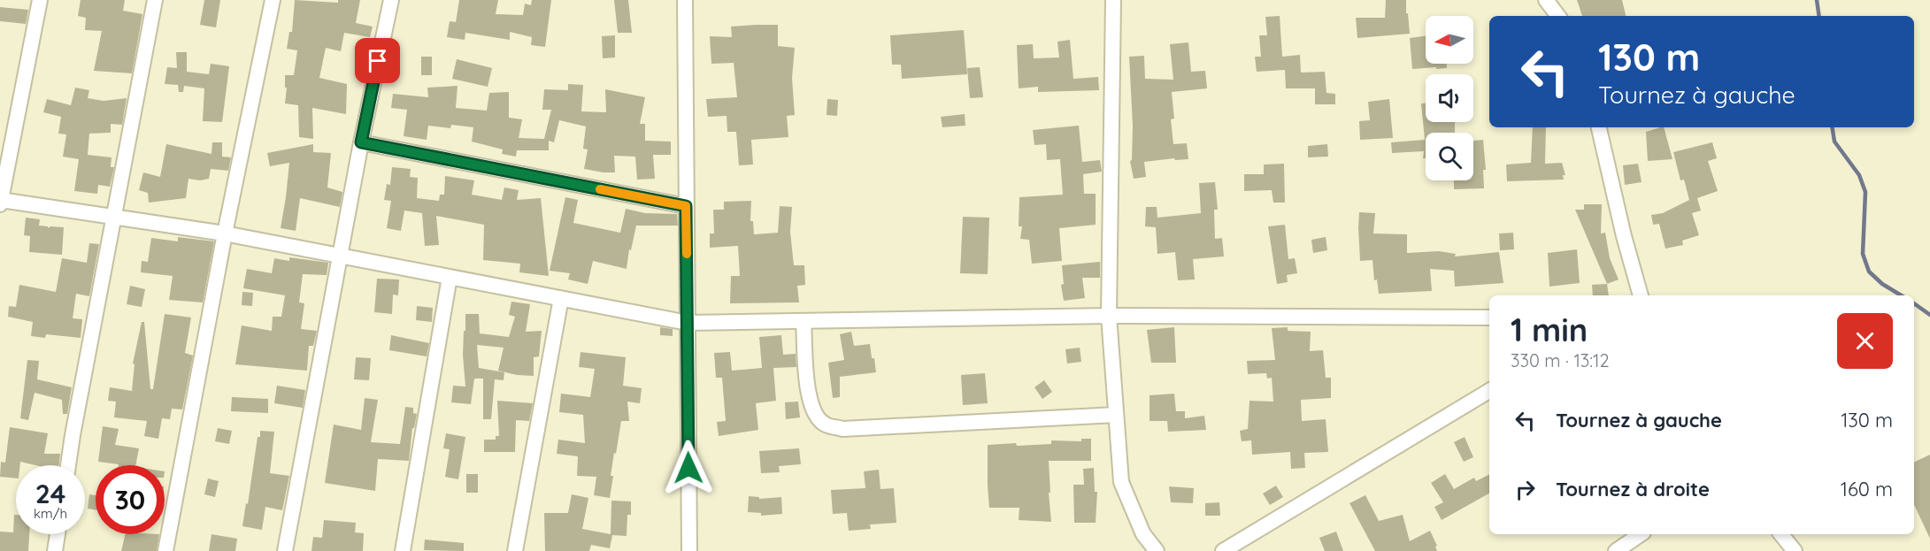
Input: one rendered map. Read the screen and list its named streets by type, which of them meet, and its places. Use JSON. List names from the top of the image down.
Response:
{
  "north": "left",
  "page": {
    "turn": ["130 m", "Tournez à gauche"],
    "heading": ["1 min", "330 m · 13:12"],
    "list": [
      {
        "name": "Tournez à gauche",
        "value": "130 m"
      },
      {
        "name": "Tournez à droite",
        "value": "160 m"
      }
    ],
    "speed": "24 km/h",
    "limit": "30"
  }
}
